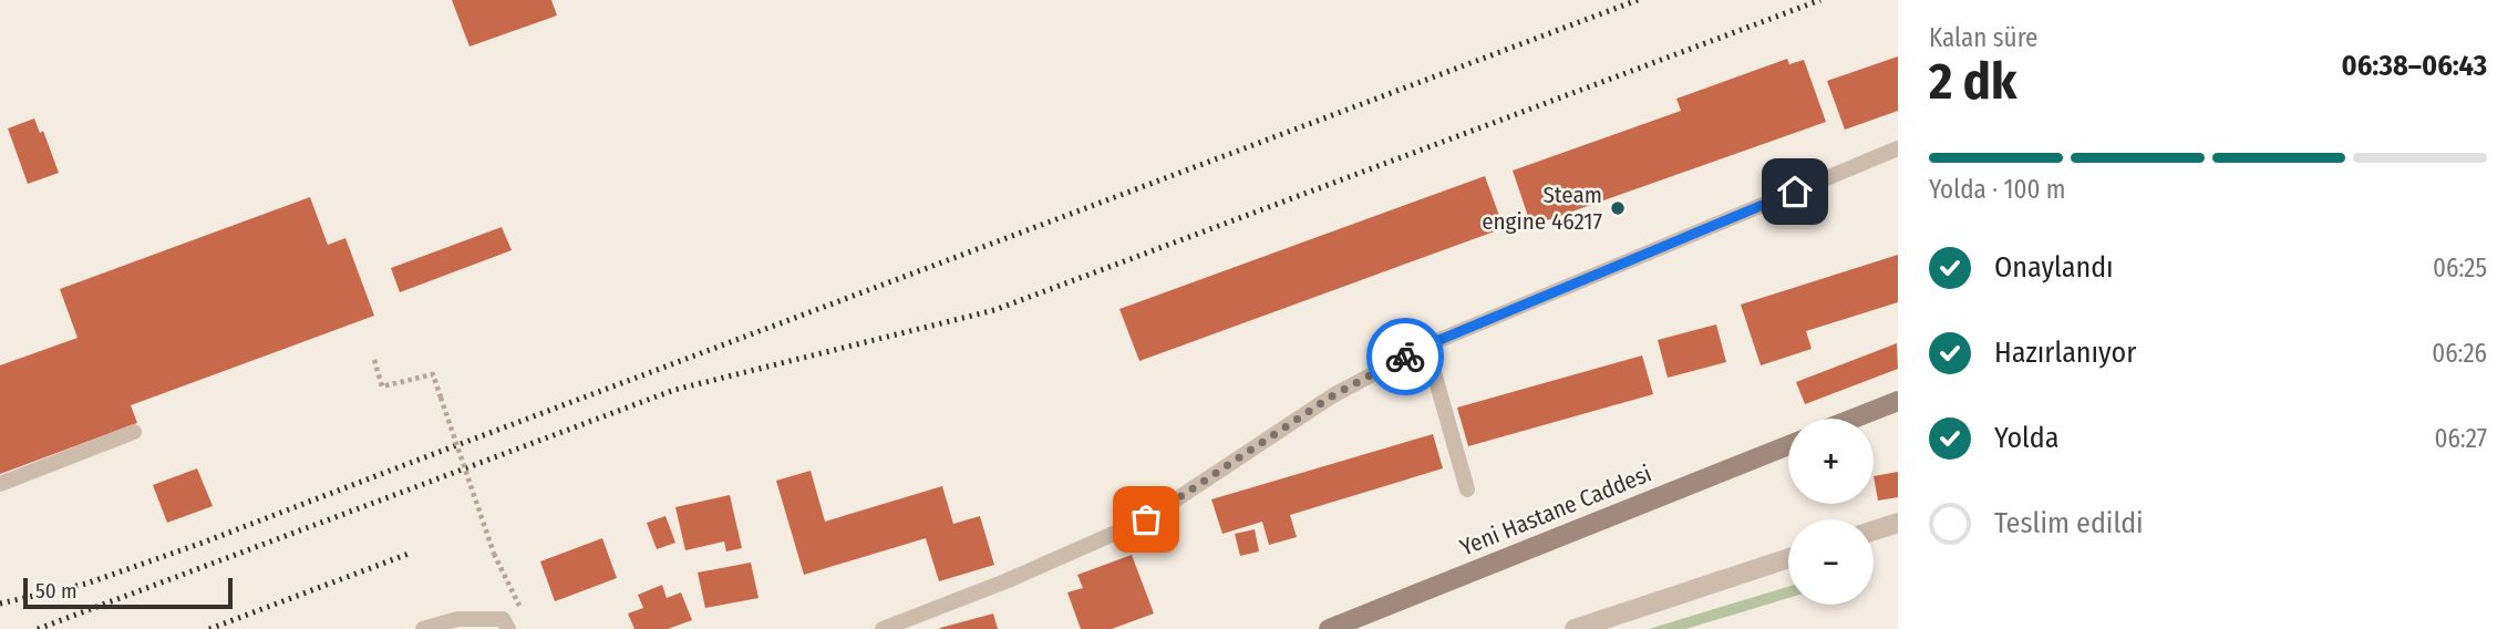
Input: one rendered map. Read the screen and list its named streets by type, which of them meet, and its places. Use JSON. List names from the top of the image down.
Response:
{
  "streets": {
    "main road": ["Yeni Hastane Caddesi"]
  },
  "places": ["Steam engine 46217"],
  "scale_bar": "50 m",
  "page": {
    "heading": ["2 dk", "Kalan süre", "06:38–06:43"],
    "bar": "Yolda · 100 m",
    "list": [
      ["Onaylandı", "06:25"],
      ["Hazırlanıyor", "06:26"],
      ["Yolda", "06:27"],
      "Teslim edildi"
    ],
    "map_buttons": ["+", "−"],
    "scale": "50 m"
  }
}
